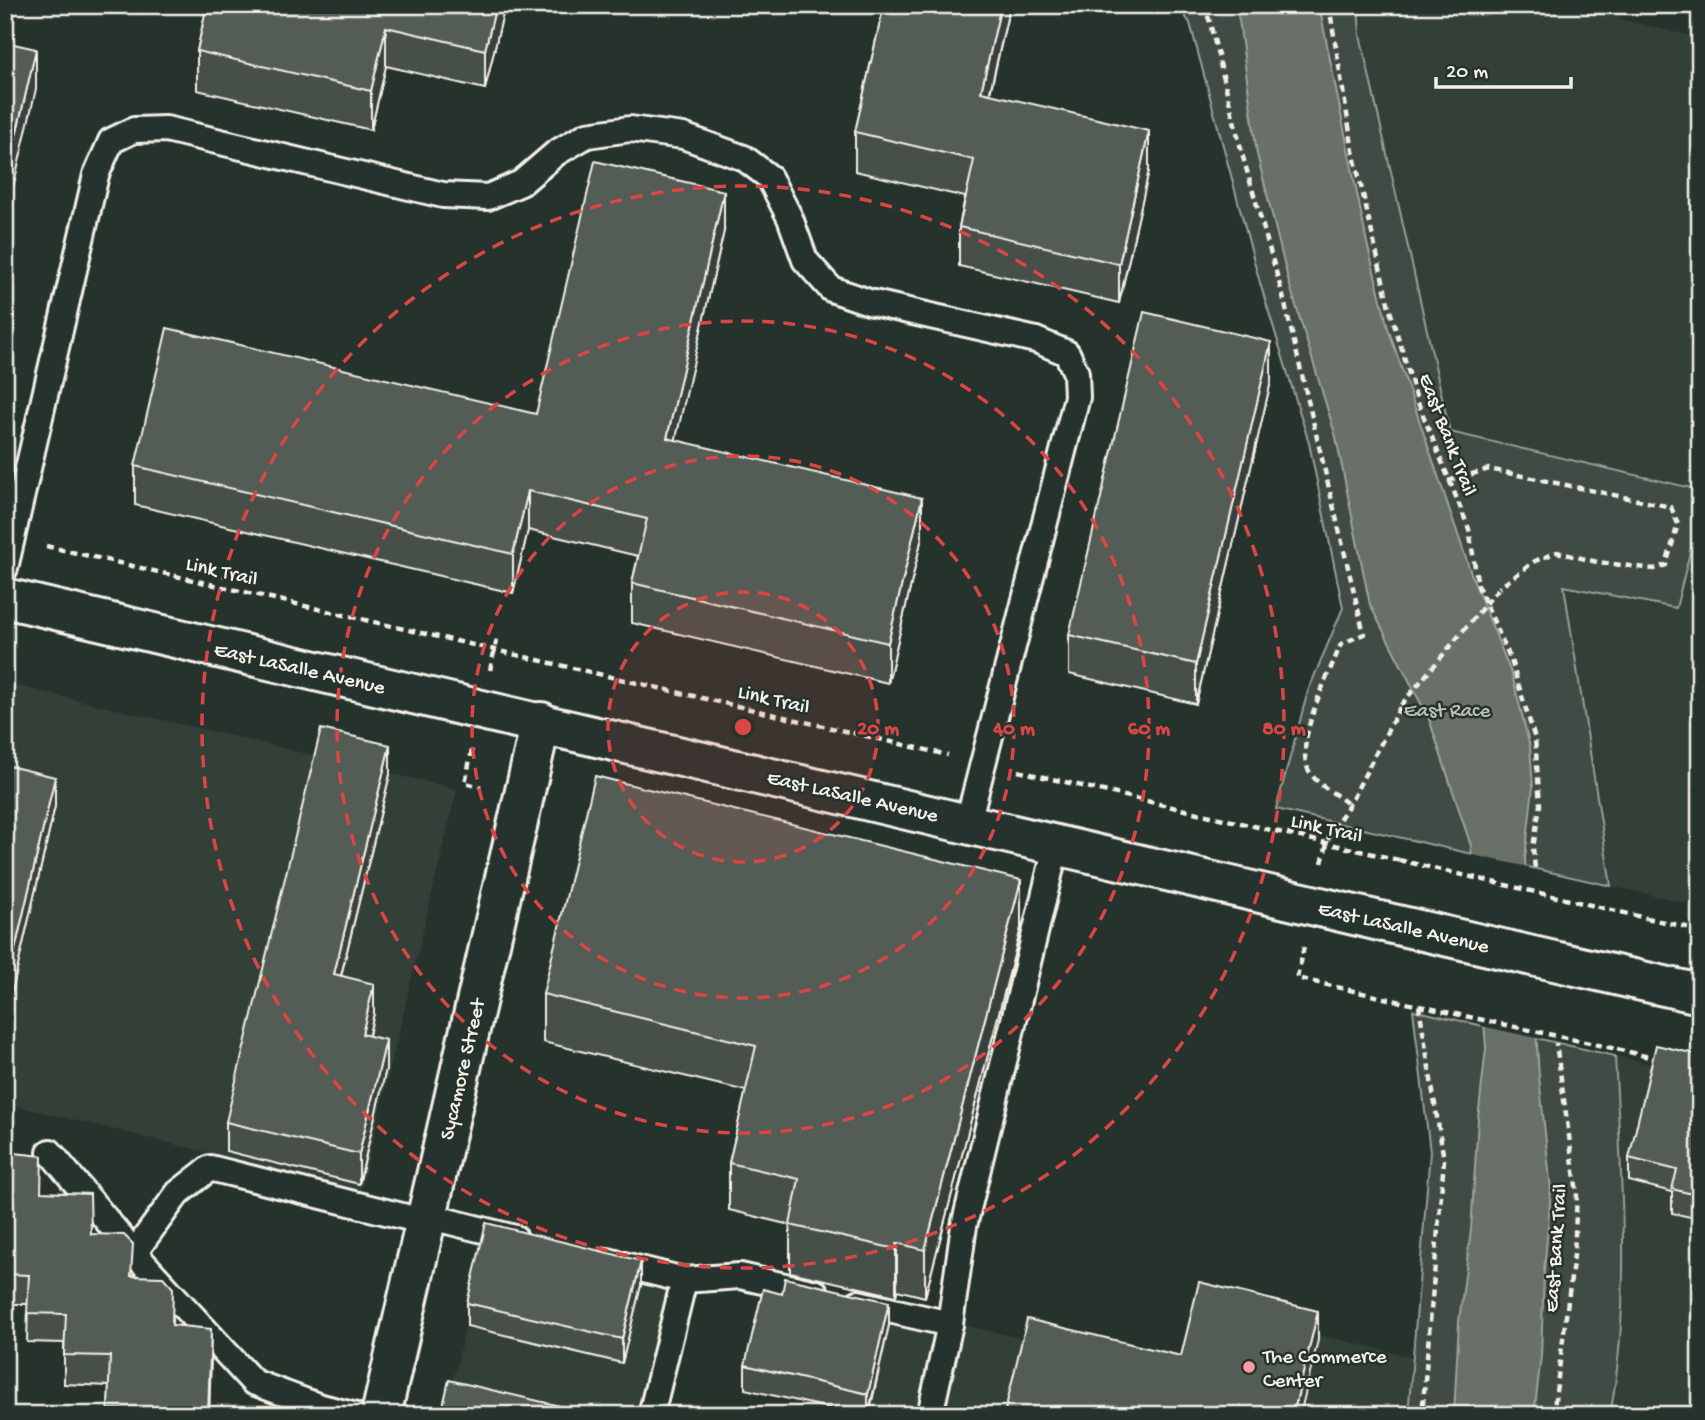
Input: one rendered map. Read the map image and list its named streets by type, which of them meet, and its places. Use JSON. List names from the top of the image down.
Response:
{
  "streets": {
    "street": ["East LaSalle Avenue", "Sycamore Street"],
    "path": ["East Bank Trail", "Link Trail"]
  },
  "crossings": [
    ["East LaSalle Avenue", "Sycamore Street"]
  ],
  "parks": ["East Race"],
  "places": ["The Commerce Center"],
  "scale_bar": "20 m",
  "rings": [
    "20 m",
    "40 m",
    "60 m",
    "80 m"
  ]
}
